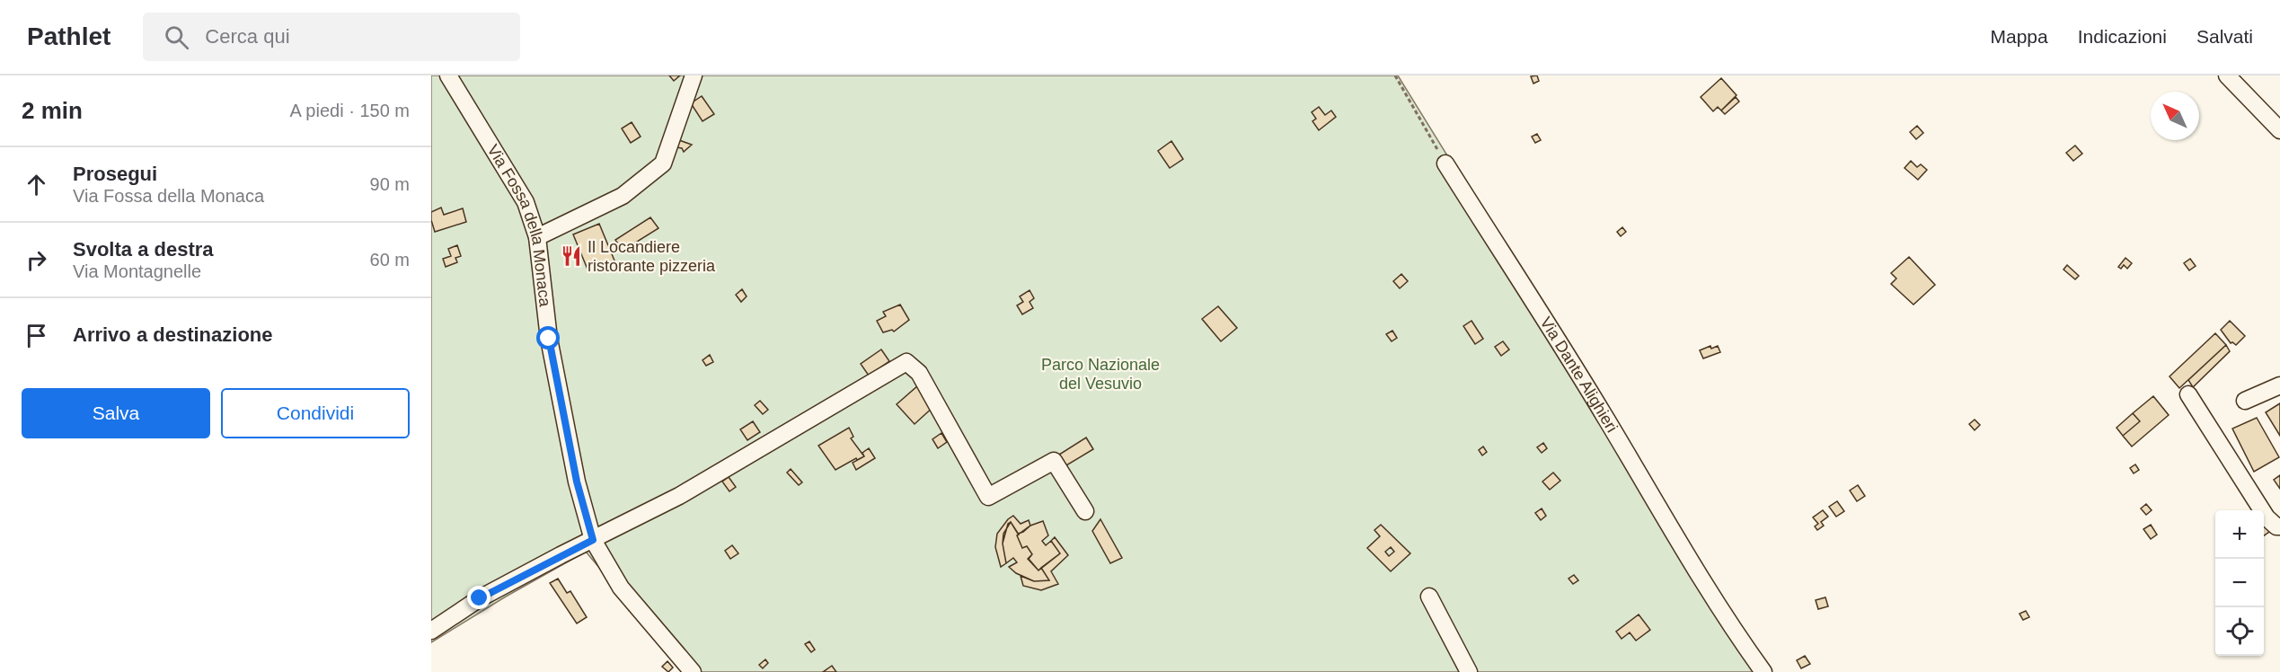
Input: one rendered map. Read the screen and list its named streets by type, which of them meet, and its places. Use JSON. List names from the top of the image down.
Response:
{
  "streets": {
    "street": ["Via Fossa della Monaca", "Via Dante Alighieri"]
  },
  "parks": ["Parco Nazionale del Vesuvio"],
  "places": {
    "restaurant": ["Il Locandiere ristorante pizzeria"]
  },
  "north": "top left",
  "page": {
    "header": "Pathlet",
    "search": "Cerca qui",
    "nav": ["Mappa", "Indicazioni", "Salvati"],
    "heading": ["2 min", "A piedi · 150 m"],
    "list": [
      ["Prosegui", "Via Fossa della Monaca", "90 m"],
      ["Svolta a destra", "Via Montagnelle", "60 m"],
      "Arrivo a destinazione"
    ],
    "buttons": ["Salva", "Condividi"],
    "map_buttons": ["+", "−"]
  }
}
